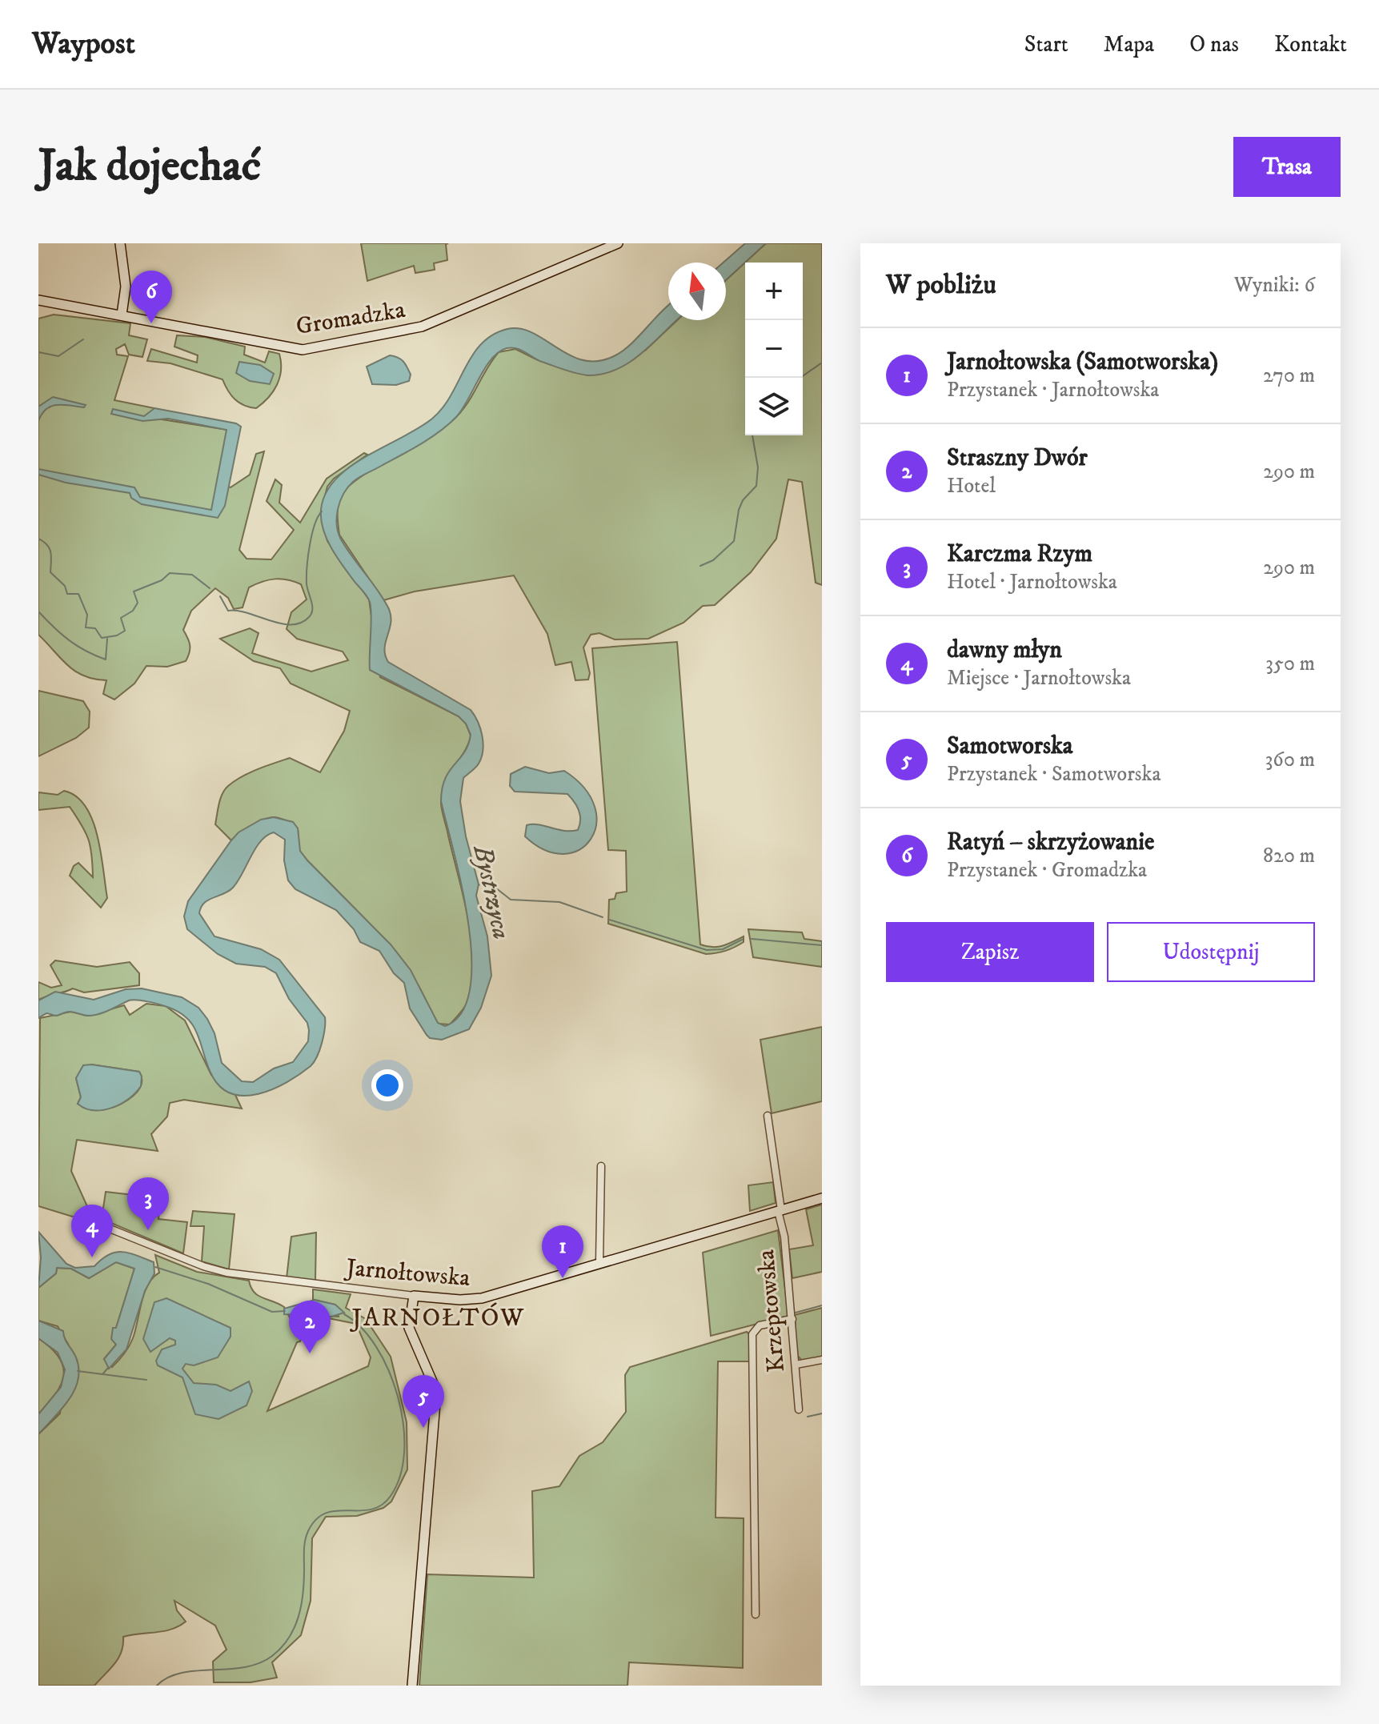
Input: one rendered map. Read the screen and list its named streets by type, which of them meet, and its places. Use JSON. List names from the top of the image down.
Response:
{
  "streets": {
    "street": ["Gromadzka", "Jarnołtowska", "Krzeptowska"]
  },
  "crossings": [
    ["Jarnołtowska", "Krzeptowska"]
  ],
  "districts": ["JARNOŁTÓW"],
  "water": ["Bystrzyca"],
  "north": "top",
  "page": {
    "header": "Waypost",
    "nav": [
      "Start",
      "Mapa",
      "O nas",
      "Kontakt"
    ],
    "buttons": [
      "Trasa",
      ["Zapisz", "Udostępnij"]
    ],
    "title": "Jak dojechać",
    "heading": ["W pobliżu", "Wyniki: 6"],
    "map_buttons": ["+", "−"],
    "pins": [
      "6",
      "3",
      "4",
      "1",
      "2",
      "5"
    ],
    "list": [
      {
        "mark": "1",
        "name": "Jarnołtowska (Samotworska)",
        "note": "Przystanek · Jarnołtowska",
        "value": "270 m"
      },
      {
        "mark": "2",
        "name": "Straszny Dwór",
        "note": "Hotel",
        "value": "290 m"
      },
      {
        "mark": "3",
        "name": "Karczma Rzym",
        "note": "Hotel · Jarnołtowska",
        "value": "290 m"
      },
      {
        "mark": "4",
        "name": "dawny młyn",
        "note": "Miejsce · Jarnołtowska",
        "value": "350 m"
      },
      {
        "mark": "5",
        "name": "Samotworska",
        "note": "Przystanek · Samotworska",
        "value": "360 m"
      },
      {
        "mark": "6",
        "name": "Ratyń – skrzyżowanie",
        "note": "Przystanek · Gromadzka",
        "value": "820 m"
      }
    ]
  }
}
